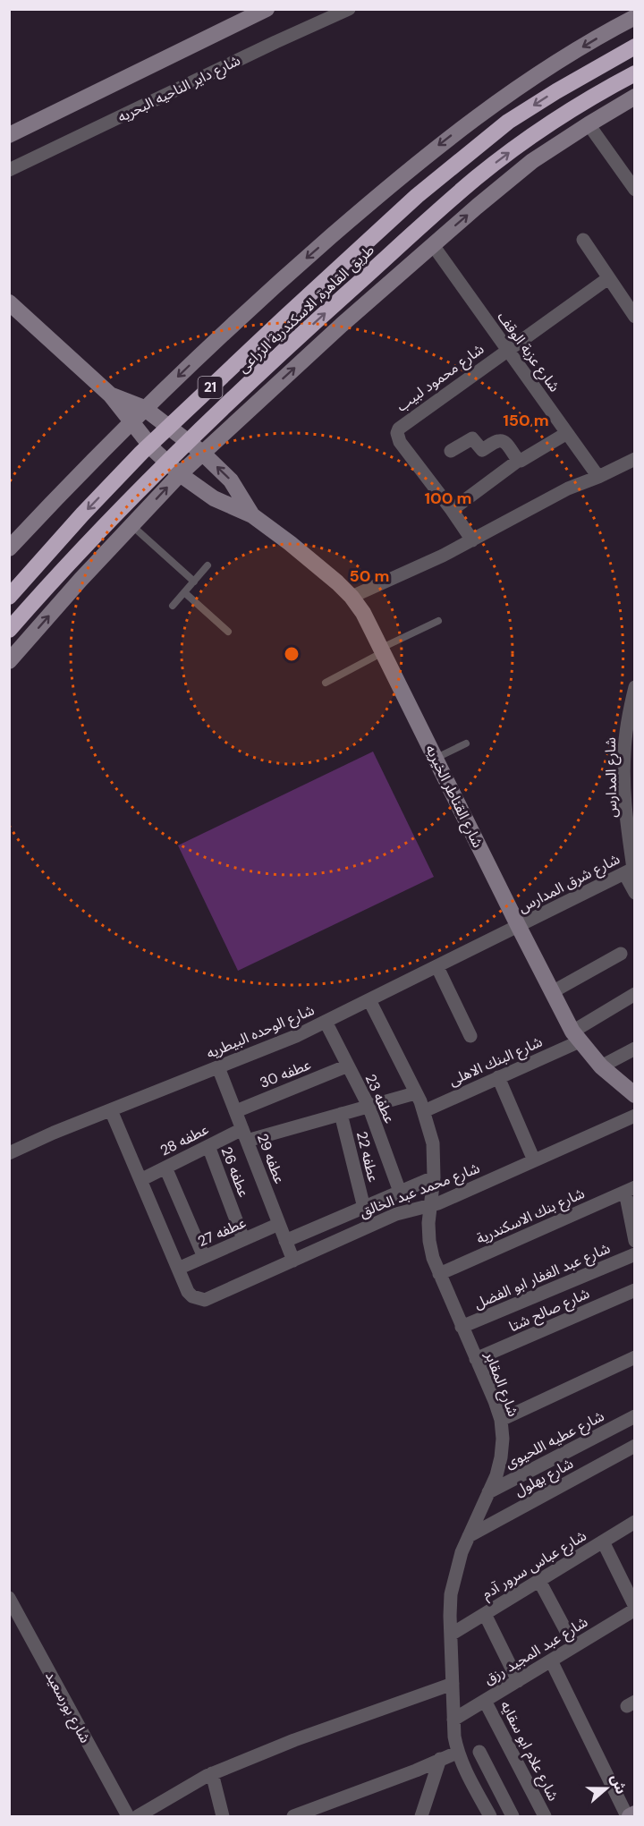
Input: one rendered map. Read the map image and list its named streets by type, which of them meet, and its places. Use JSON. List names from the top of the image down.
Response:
{
  "streets": {
    "highway": ["طريق القاهرة, الاسكندرية الزراعى", "21"],
    "street": [
      "شارع داير الناحيه البحريه",
      "شارع عزبة الوقف",
      "شارع محمود لبيب",
      "شارع المدارس",
      "شارع القناطر الخيريه",
      "شارع شرق المدارس",
      "شارع الوحده البيطريه",
      "شارع البنك الاهلى",
      "عطفه 30",
      "عطفه 23",
      "عطفه 28",
      "عطفه 22",
      "عطفه 29",
      "عطفه 26",
      "شارع محمد عبد الخالق",
      "شارع بنك الاسكندرية",
      "عطفه 27",
      "شارع عبد الغفار ابو الفضل",
      "شارع صالح شتا",
      "شارع المقابر",
      "شارع عطيه اللحيوى",
      "شارع بهلول",
      "شارع عباس سرور آدم",
      "شارع عبد المجيد رزق",
      "شارع بورسعيد",
      "شارع علام ابو سقايه"
    ]
  },
  "crossings": [
    ["شارع عزبة الوقف", "شارع محمود لبيب"],
    ["شارع المدارس", "شارع شرق المدارس"],
    ["شارع القناطر الخيريه", "شارع شرق المدارس"],
    ["شارع القناطر الخيريه", "شارع الوحده البيطريه"],
    ["شارع القناطر الخيريه", "شارع البنك الاهلى"],
    ["شارع شرق المدارس", "شارع الوحده البيطريه"],
    ["شارع الوحده البيطريه", "عطفه 23"],
    ["شارع الوحده البيطريه", "عطفه 29"],
    ["شارع الوحده البيطريه", "شارع المقابر"],
    ["شارع البنك الاهلى", "شارع المقابر"],
    ["عطفه 30", "عطفه 23"],
    ["عطفه 30", "عطفه 29"],
    ["عطفه 23", "عطفه 28"],
    ["عطفه 28", "عطفه 22"],
    ["عطفه 28", "عطفه 29"],
    ["عطفه 28", "عطفه 26"],
    ["عطفه 28", "شارع المقابر"],
    ["عطفه 29", "شارع محمد عبد الخالق"],
    ["عطفه 29", "عطفه 27"],
    ["عطفه 26", "عطفه 27"],
    ["شارع محمد عبد الخالق", "عطفه 27"],
    ["شارع محمد عبد الخالق", "شارع المقابر"],
    ["شارع بنك الاسكندرية", "شارع المقابر"],
    ["شارع عبد الغفار ابو الفضل", "شارع المقابر"],
    ["شارع صالح شتا", "شارع المقابر"],
    ["شارع المقابر", "شارع عطيه اللحيوى"],
    ["شارع المقابر", "شارع بهلول"],
    ["شارع المقابر", "شارع عباس سرور آدم"],
    ["شارع المقابر", "شارع عبد المجيد رزق"],
    ["شارع عبد المجيد رزق", "شارع علام ابو سقايه"]
  ],
  "north": "right",
  "rings": ["150 m", "100 m", "50 m"]
}
